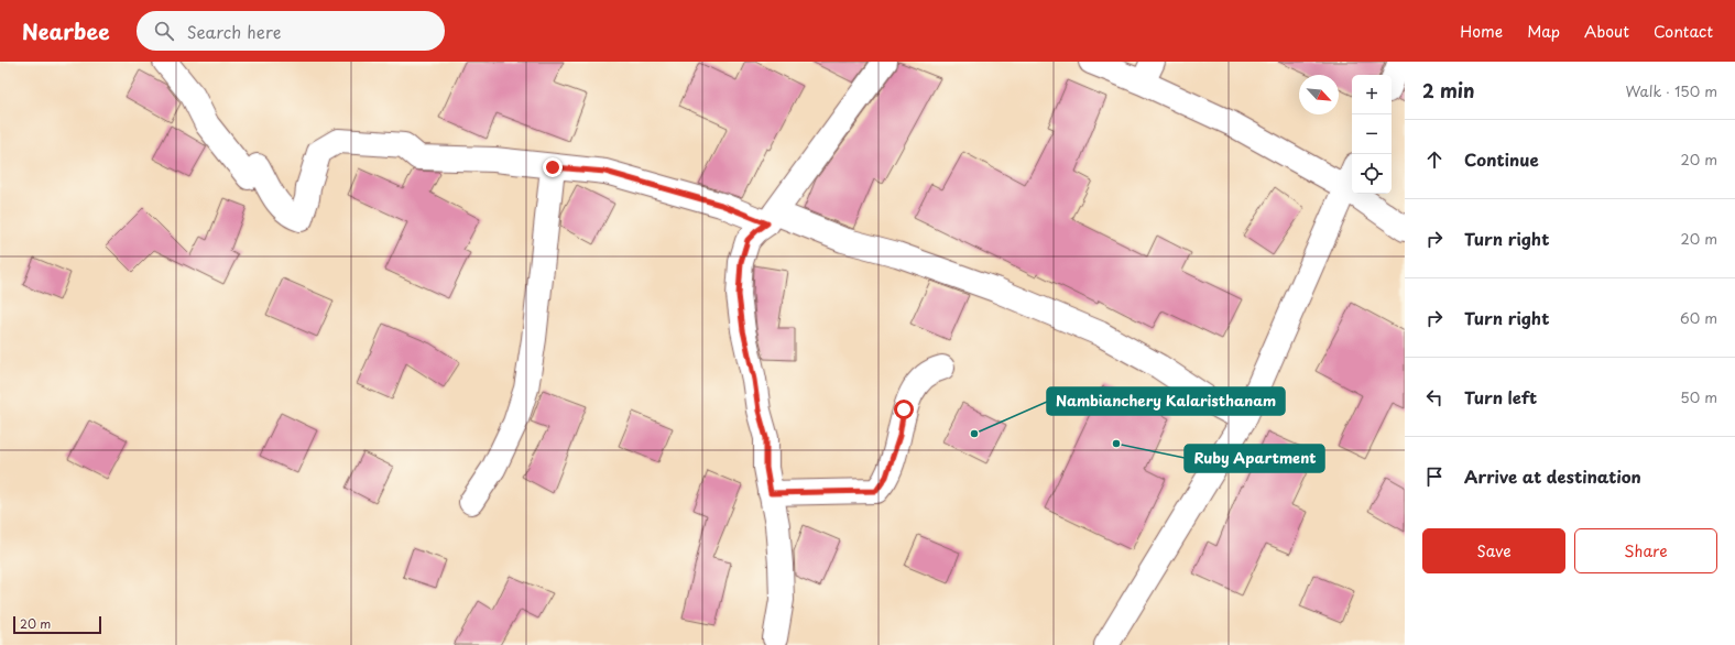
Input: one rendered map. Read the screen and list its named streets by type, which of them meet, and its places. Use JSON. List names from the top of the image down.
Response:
{
  "places": ["Nambianchery Kalaristhanam", "Ruby Apartment"],
  "scale_bar": "20 m",
  "north": "bottom right",
  "page": {
    "header": "Nearbee",
    "search": "Search here",
    "nav": [
      "Home",
      "Map",
      "About",
      "Contact"
    ],
    "heading": ["2 min", "Walk · 150 m"],
    "map_buttons": ["+", "−"],
    "list": [
      ["Continue", "20 m"],
      ["Turn right", "20 m"],
      ["Turn right", "60 m"],
      ["Turn left", "50 m"],
      "Arrive at destination"
    ],
    "buttons": ["Save", "Share"],
    "scale": "20 m"
  }
}
